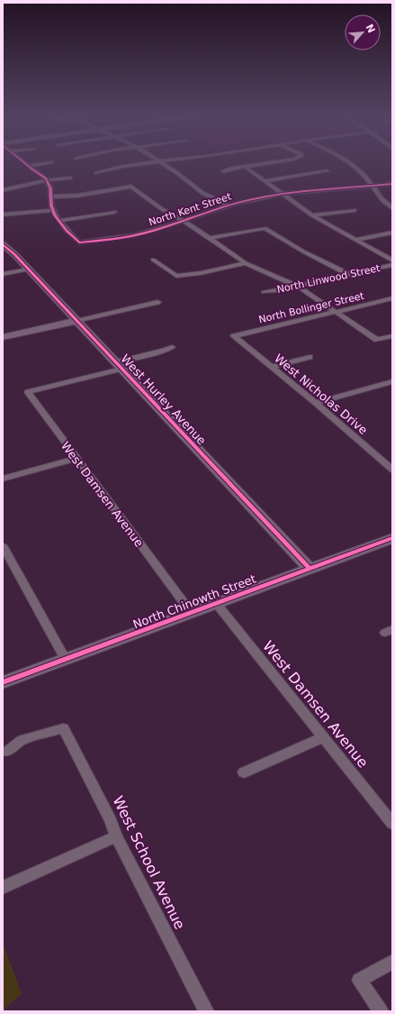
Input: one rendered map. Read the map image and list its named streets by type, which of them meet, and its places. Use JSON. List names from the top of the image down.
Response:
{
  "streets": {
    "street": [
      "North Kent Street",
      "North Linwood Street",
      "North Bollinger Street",
      "West Nicholas Drive",
      "West Hurley Avenue",
      "West Damsen Avenue",
      "North Chinowth Street",
      "West School Avenue"
    ]
  },
  "crossings": [
    ["North Bollinger Street", "West Nicholas Drive"],
    ["West Hurley Avenue", "West Damsen Avenue"],
    ["West Hurley Avenue", "North Chinowth Street"],
    ["West Damsen Avenue", "North Chinowth Street"]
  ],
  "north": "top right"
}
